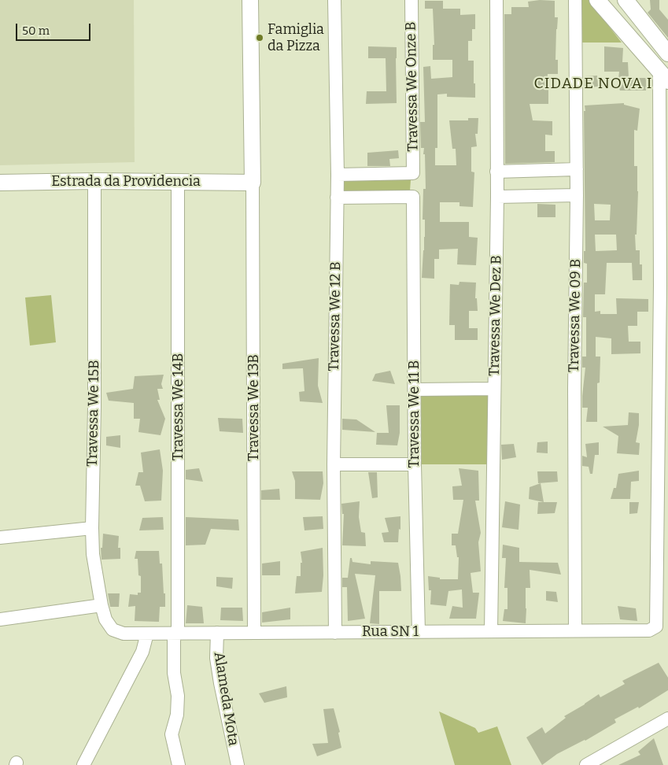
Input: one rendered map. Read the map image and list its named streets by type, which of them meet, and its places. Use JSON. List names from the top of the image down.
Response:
{
  "streets": {
    "main road": ["Estrada da Providencia", "Travessa We 13B"],
    "street": [
      "Travessa We Onze B",
      "Travessa We Dez B",
      "Travessa We 09 B",
      "Travessa We 12 B",
      "Travessa We 14B",
      "Travessa We 15B",
      "Travessa We 11 B",
      "Rua SN 1",
      "Alameda Mota"
    ]
  },
  "crossings": [
    ["Travessa We Onze B", "Travessa We 12 B"],
    ["Estrada da Providencia", "Travessa We 14B"],
    ["Estrada da Providencia", "Travessa We 13B"],
    ["Estrada da Providencia", "Travessa We 15B"],
    ["Travessa We Dez B", "Rua SN 1"],
    ["Travessa We 09 B", "Rua SN 1"],
    ["Travessa We 12 B", "Travessa We 11 B"],
    ["Travessa We 12 B", "Rua SN 1"],
    ["Travessa We 14B", "Rua SN 1"],
    ["Travessa We 13B", "Rua SN 1"],
    ["Travessa We 15B", "Rua SN 1"],
    ["Travessa We 11 B", "Rua SN 1"],
    ["Rua SN 1", "Alameda Mota"]
  ],
  "districts": ["CIDADE NOVA I"],
  "places": ["Famiglia da Pizza"],
  "scale_bar": "50 m"
}
